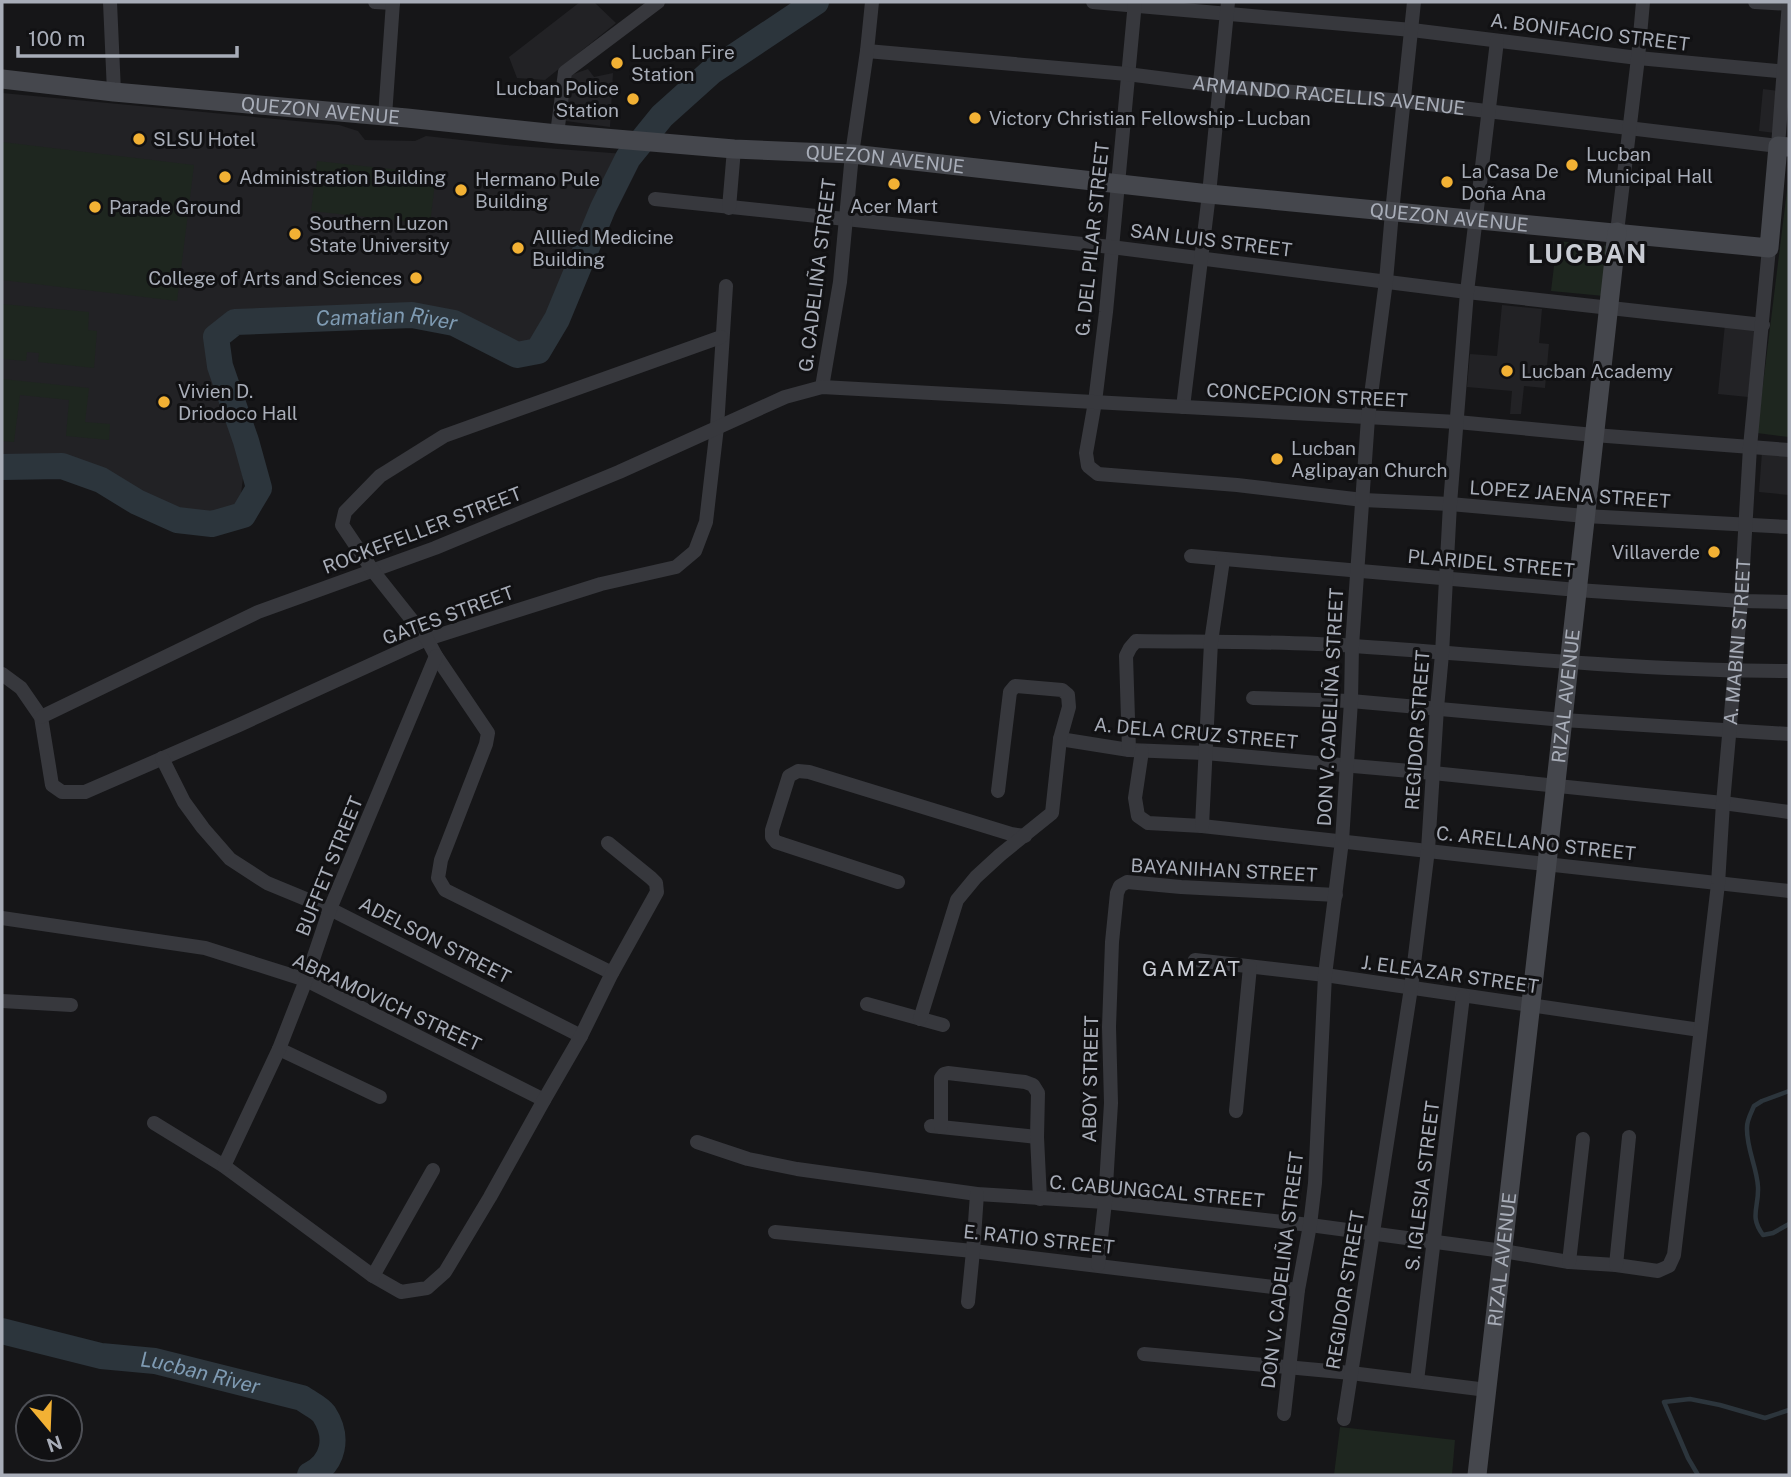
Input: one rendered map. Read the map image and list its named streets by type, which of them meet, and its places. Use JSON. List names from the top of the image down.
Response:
{
  "streets": {
    "main road": ["QUEZON AVENUE", "A. MABINI STREET", "RIZAL AVENUE"],
    "street": [
      "A. BONIFACIO STREET",
      "ARMANDO RACELLIS AVENUE",
      "G. DEL PILAR STREET",
      "SAN LUIS STREET",
      "G. CADELIÑA STREET",
      "CONCEPCION STREET",
      "LOPEZ JAENA STREET",
      "ROCKEFELLER STREET",
      "PLARIDEL STREET",
      "GATES STREET",
      "DON V. CADELIÑA STREET",
      "REGIDOR STREET",
      "A. DELA CRUZ STREET",
      "C. ARELLANO STREET",
      "BUFFET STREET",
      "BAYANIHAN STREET",
      "ADELSON STREET",
      "J. ELEAZAR STREET",
      "ABRAMOVICH STREET",
      "ABOY STREET",
      "S. IGLESIA STREET",
      "C. CABUNGCAL STREET",
      "E. RATIO STREET"
    ]
  },
  "crossings": [
    ["A. BONIFACIO STREET", "G. DEL PILAR STREET"],
    ["A. BONIFACIO STREET", "A. MABINI STREET"],
    ["A. BONIFACIO STREET", "RIZAL AVENUE"],
    ["A. BONIFACIO STREET", "DON V. CADELIÑA STREET"],
    ["A. BONIFACIO STREET", "REGIDOR STREET"],
    ["ARMANDO RACELLIS AVENUE", "G. DEL PILAR STREET"],
    ["ARMANDO RACELLIS AVENUE", "G. CADELIÑA STREET"],
    ["ARMANDO RACELLIS AVENUE", "A. MABINI STREET"],
    ["ARMANDO RACELLIS AVENUE", "RIZAL AVENUE"],
    ["ARMANDO RACELLIS AVENUE", "DON V. CADELIÑA STREET"],
    ["ARMANDO RACELLIS AVENUE", "REGIDOR STREET"],
    ["QUEZON AVENUE", "G. DEL PILAR STREET"],
    ["QUEZON AVENUE", "G. CADELIÑA STREET"],
    ["QUEZON AVENUE", "A. MABINI STREET"],
    ["QUEZON AVENUE", "RIZAL AVENUE"],
    ["QUEZON AVENUE", "DON V. CADELIÑA STREET"],
    ["QUEZON AVENUE", "REGIDOR STREET"],
    ["G. DEL PILAR STREET", "SAN LUIS STREET"],
    ["G. DEL PILAR STREET", "CONCEPCION STREET"],
    ["G. DEL PILAR STREET", "LOPEZ JAENA STREET"],
    ["SAN LUIS STREET", "G. CADELIÑA STREET"],
    ["SAN LUIS STREET", "A. MABINI STREET"],
    ["SAN LUIS STREET", "RIZAL AVENUE"],
    ["SAN LUIS STREET", "DON V. CADELIÑA STREET"],
    ["SAN LUIS STREET", "REGIDOR STREET"],
    ["G. CADELIÑA STREET", "CONCEPCION STREET"],
    ["G. CADELIÑA STREET", "ROCKEFELLER STREET"],
    ["CONCEPCION STREET", "ROCKEFELLER STREET"],
    ["CONCEPCION STREET", "A. MABINI STREET"],
    ["CONCEPCION STREET", "RIZAL AVENUE"],
    ["CONCEPCION STREET", "DON V. CADELIÑA STREET"],
    ["CONCEPCION STREET", "REGIDOR STREET"],
    ["LOPEZ JAENA STREET", "A. MABINI STREET"],
    ["LOPEZ JAENA STREET", "RIZAL AVENUE"],
    ["LOPEZ JAENA STREET", "DON V. CADELIÑA STREET"],
    ["LOPEZ JAENA STREET", "REGIDOR STREET"],
    ["ROCKEFELLER STREET", "GATES STREET"],
    ["PLARIDEL STREET", "A. MABINI STREET"],
    ["PLARIDEL STREET", "RIZAL AVENUE"],
    ["PLARIDEL STREET", "DON V. CADELIÑA STREET"],
    ["PLARIDEL STREET", "REGIDOR STREET"],
    ["GATES STREET", "ADELSON STREET"],
    ["A. MABINI STREET", "A. DELA CRUZ STREET"],
    ["A. MABINI STREET", "C. ARELLANO STREET"],
    ["A. MABINI STREET", "J. ELEAZAR STREET"],
    ["A. MABINI STREET", "C. CABUNGCAL STREET"],
    ["RIZAL AVENUE", "A. DELA CRUZ STREET"],
    ["RIZAL AVENUE", "C. ARELLANO STREET"],
    ["RIZAL AVENUE", "J. ELEAZAR STREET"],
    ["RIZAL AVENUE", "C. CABUNGCAL STREET"],
    ["DON V. CADELIÑA STREET", "A. DELA CRUZ STREET"],
    ["DON V. CADELIÑA STREET", "C. ARELLANO STREET"],
    ["DON V. CADELIÑA STREET", "BAYANIHAN STREET"],
    ["DON V. CADELIÑA STREET", "J. ELEAZAR STREET"],
    ["DON V. CADELIÑA STREET", "C. CABUNGCAL STREET"],
    ["DON V. CADELIÑA STREET", "E. RATIO STREET"],
    ["REGIDOR STREET", "A. DELA CRUZ STREET"],
    ["REGIDOR STREET", "C. ARELLANO STREET"],
    ["REGIDOR STREET", "J. ELEAZAR STREET"],
    ["REGIDOR STREET", "C. CABUNGCAL STREET"],
    ["A. DELA CRUZ STREET", "C. ARELLANO STREET"],
    ["BUFFET STREET", "ADELSON STREET"],
    ["BUFFET STREET", "ABRAMOVICH STREET"],
    ["BAYANIHAN STREET", "ABOY STREET"],
    ["J. ELEAZAR STREET", "S. IGLESIA STREET"],
    ["ABOY STREET", "C. CABUNGCAL STREET"],
    ["ABOY STREET", "E. RATIO STREET"],
    ["S. IGLESIA STREET", "C. CABUNGCAL STREET"]
  ],
  "districts": ["LUCBAN", "GAMZAT"],
  "water": ["Camatian River", "Lucban River"],
  "places": [
    "Lucban Fire Station",
    "Lucban Police Station",
    "Victory Christian Fellowship - Lucban",
    "SLSU Hotel",
    "Lucban Municipal Hall",
    "Administration Building",
    "La Casa De Doña Ana",
    "Acer Mart",
    "Hermano Pule Building",
    "Parade Ground",
    "Southern Luzon State University",
    "Alllied Medicine Building",
    "College of Arts and Sciences",
    "Lucban Academy",
    "Vivien D. Driodoco Hall",
    "Lucban Aglipayan Church",
    "Villaverde"
  ],
  "scale_bar": "100 m",
  "north": "bottom"
}
